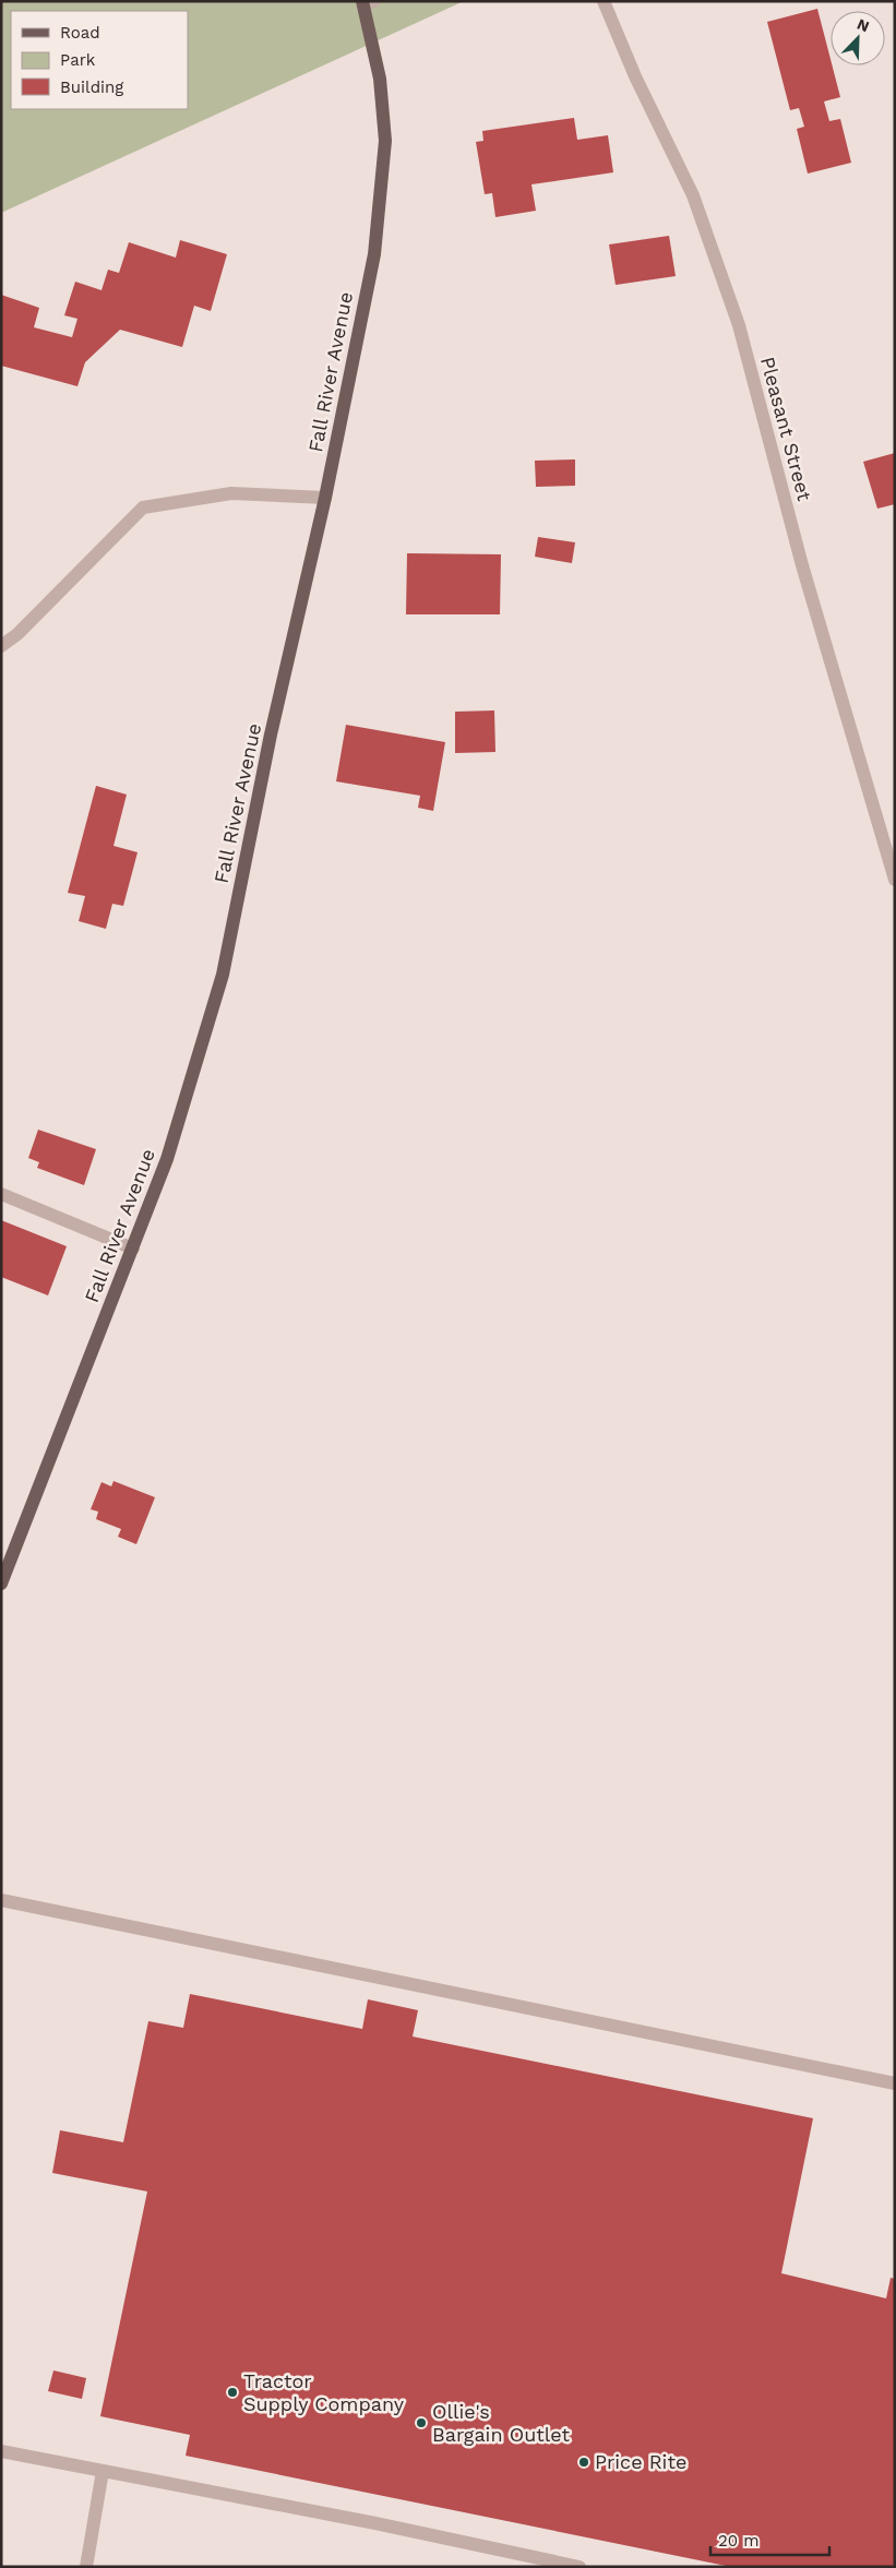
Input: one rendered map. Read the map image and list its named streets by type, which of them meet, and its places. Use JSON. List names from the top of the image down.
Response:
{
  "streets": {
    "main road": ["Fall River Avenue"],
    "street": ["Pleasant Street"]
  },
  "places": ["Tractor Supply Company", "Ollie's Bargain Outlet", "Price Rite"],
  "legend": ["Road", "Park", "Building"],
  "scale_bar": "20 m",
  "north": "top right"
}
